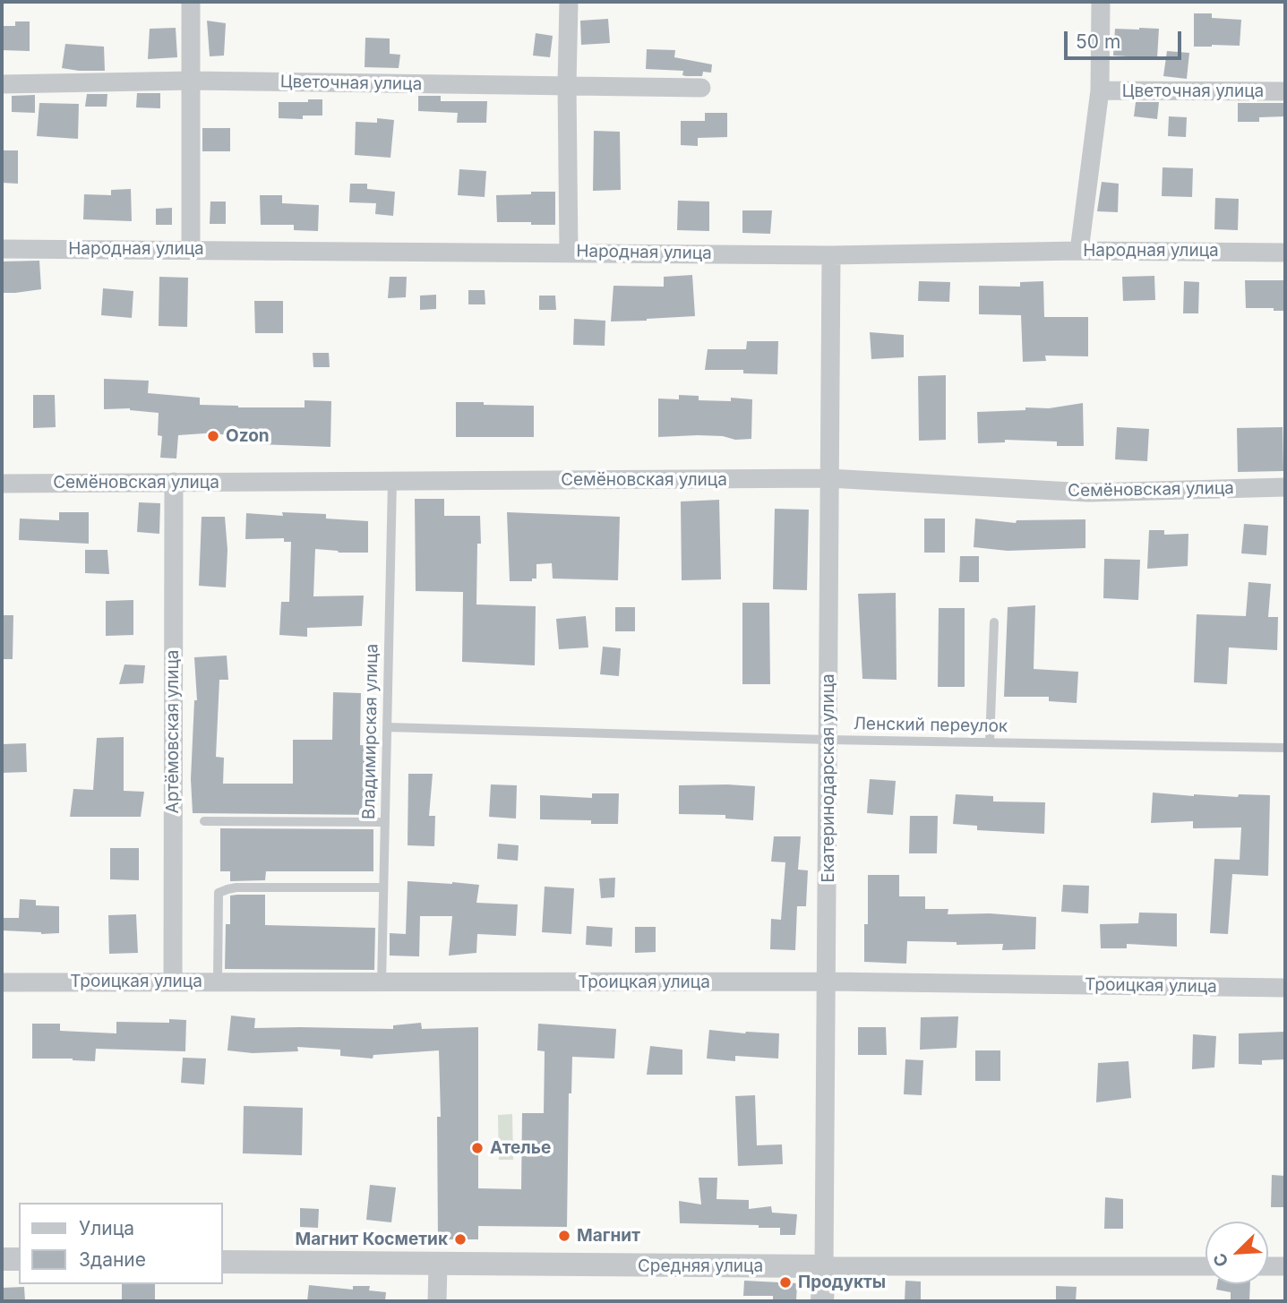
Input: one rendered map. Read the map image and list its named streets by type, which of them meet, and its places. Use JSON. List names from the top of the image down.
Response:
{
  "streets": {
    "street": [
      "Цветочная улица",
      "Народная улица",
      "Семёновская улица",
      "Артёмовская улица",
      "Екатеринодарская улица",
      "Троицкая улица",
      "Средняя улица"
    ],
    "lane": ["Ленский переулок", "Владимирская улица"]
  },
  "crossings": [
    ["Народная улица", "Екатеринодарская улица"],
    ["Семёновская улица", "Артёмовская улица"],
    ["Семёновская улица", "Владимирская улица"],
    ["Семёновская улица", "Екатеринодарская улица"],
    ["Ленский переулок", "Владимирская улица"],
    ["Ленский переулок", "Екатеринодарская улица"],
    ["Артёмовская улица", "Троицкая улица"],
    ["Владимирская улица", "Троицкая улица"],
    ["Екатеринодарская улица", "Троицкая улица"],
    ["Екатеринодарская улица", "Средняя улица"]
  ],
  "places": [
    "Ozon",
    "Ателье",
    "Магнит",
    "Магнит Косметик",
    "Продукты"
  ],
  "legend": ["Улица", "Здание"],
  "scale_bar": "50 m",
  "north": "bottom left"
}
